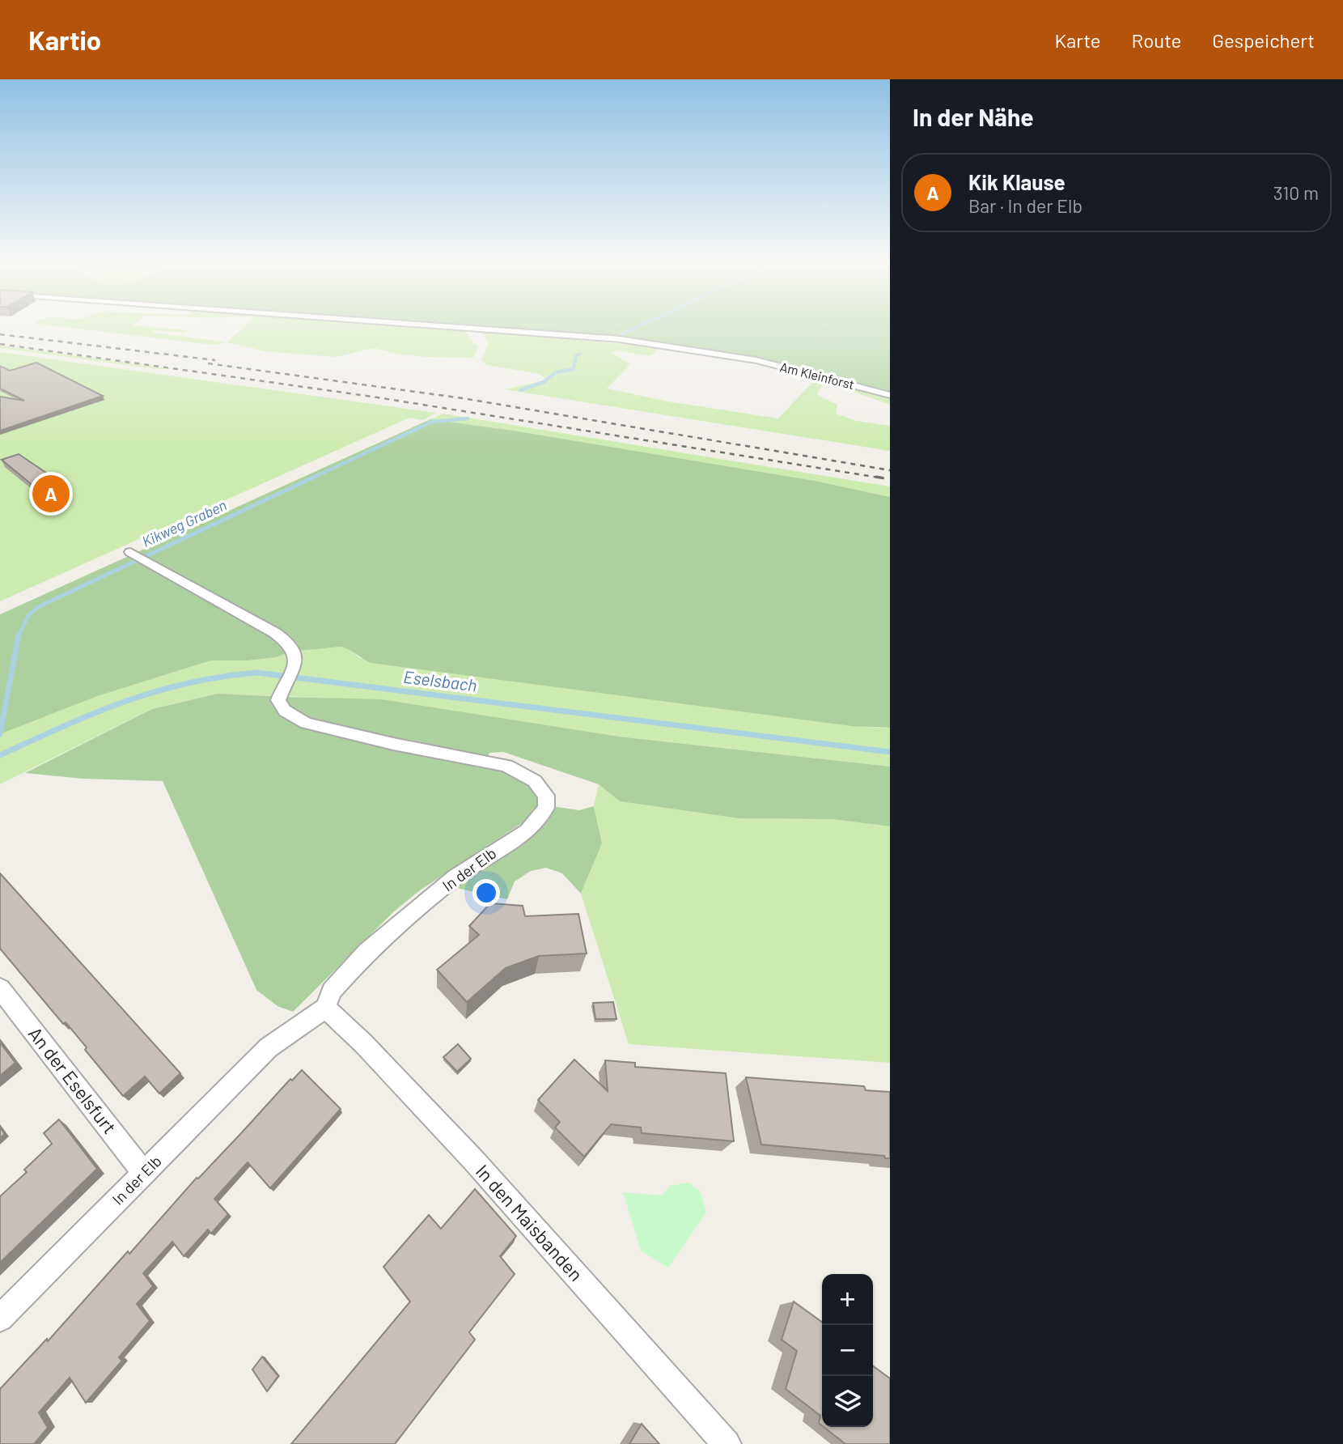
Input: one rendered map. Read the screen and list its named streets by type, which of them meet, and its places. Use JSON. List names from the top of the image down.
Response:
{
  "streets": {
    "street": [
      "Am Kleinforst",
      "In der Elb",
      "An der Eselsfurt",
      "In den Maisbanden"
    ]
  },
  "crossings": [
    ["In der Elb", "An der Eselsfurt"],
    ["In der Elb", "In den Maisbanden"]
  ],
  "water": ["Kikweg Graben", "Eselsbach"],
  "page": {
    "header": "Kartio",
    "nav": ["Karte", "Route", "Gespeichert"],
    "heading": "In der Nähe",
    "list": [
      {
        "mark": "A",
        "name": "Kik Klause",
        "note": "Bar · In der Elb",
        "value": "310 m"
      }
    ],
    "pins": "A",
    "map_buttons": ["+", "−"]
  }
}
